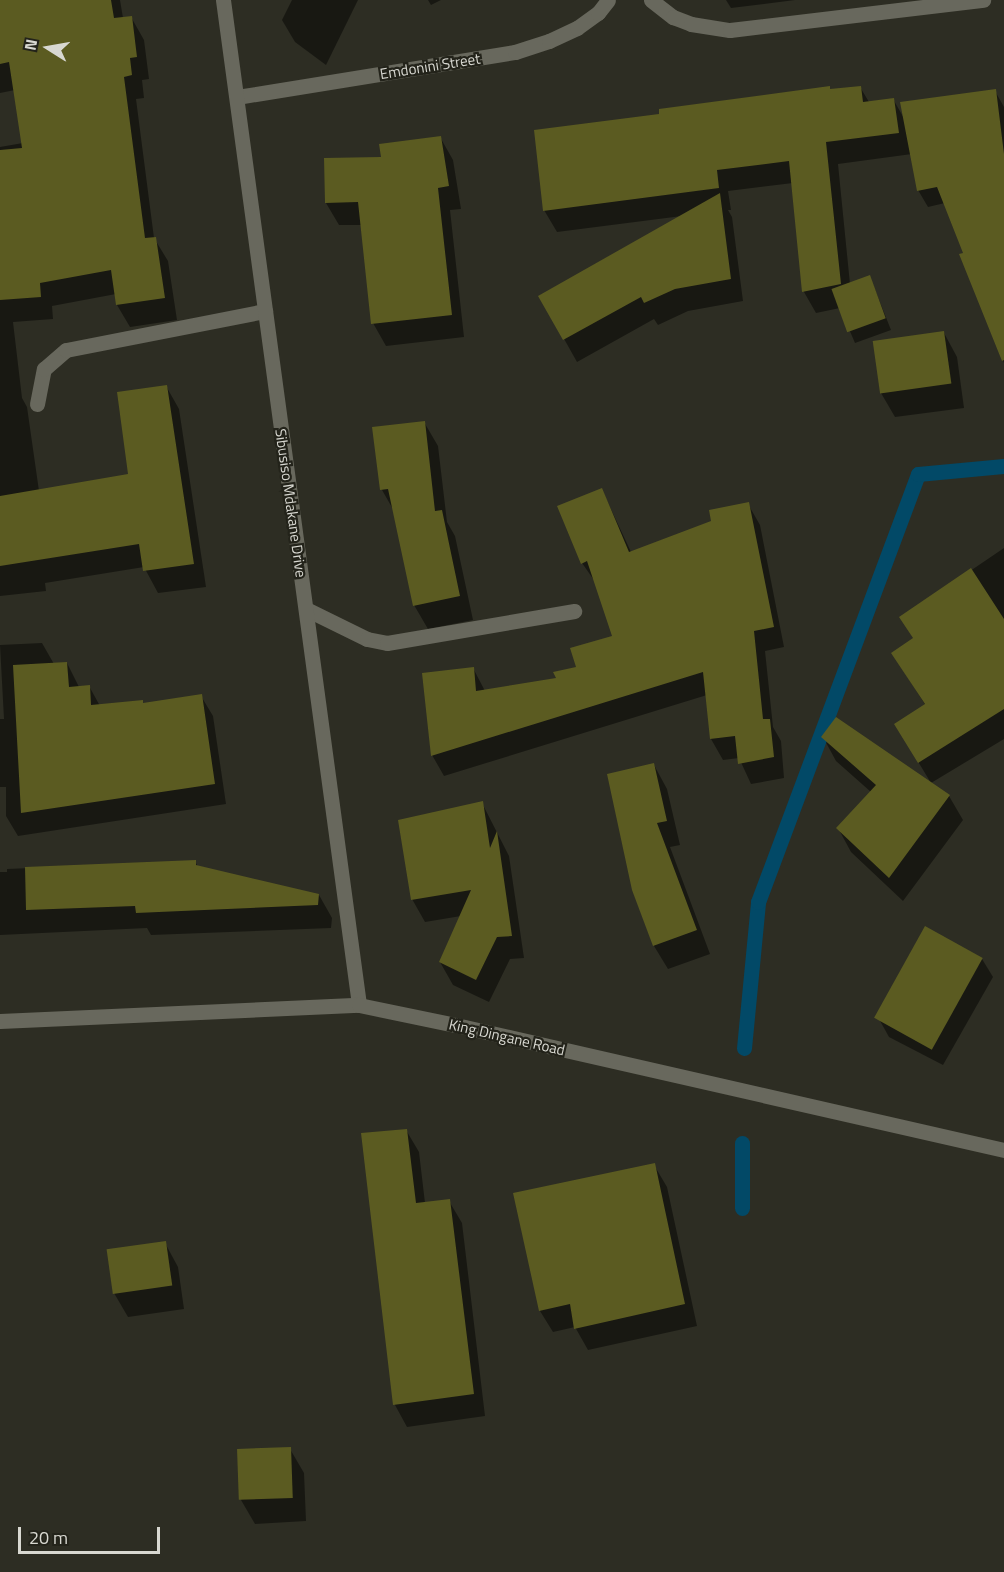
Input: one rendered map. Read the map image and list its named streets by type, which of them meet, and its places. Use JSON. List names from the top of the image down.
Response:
{
  "streets": {
    "street": ["Emdonini Street", "Sibusiso Mdakane Drive", "King Dingane Road"]
  },
  "crossings": [
    ["Emdonini Street", "Sibusiso Mdakane Drive"],
    ["Sibusiso Mdakane Drive", "King Dingane Road"]
  ],
  "scale_bar": "20 m",
  "north": "left"
}
